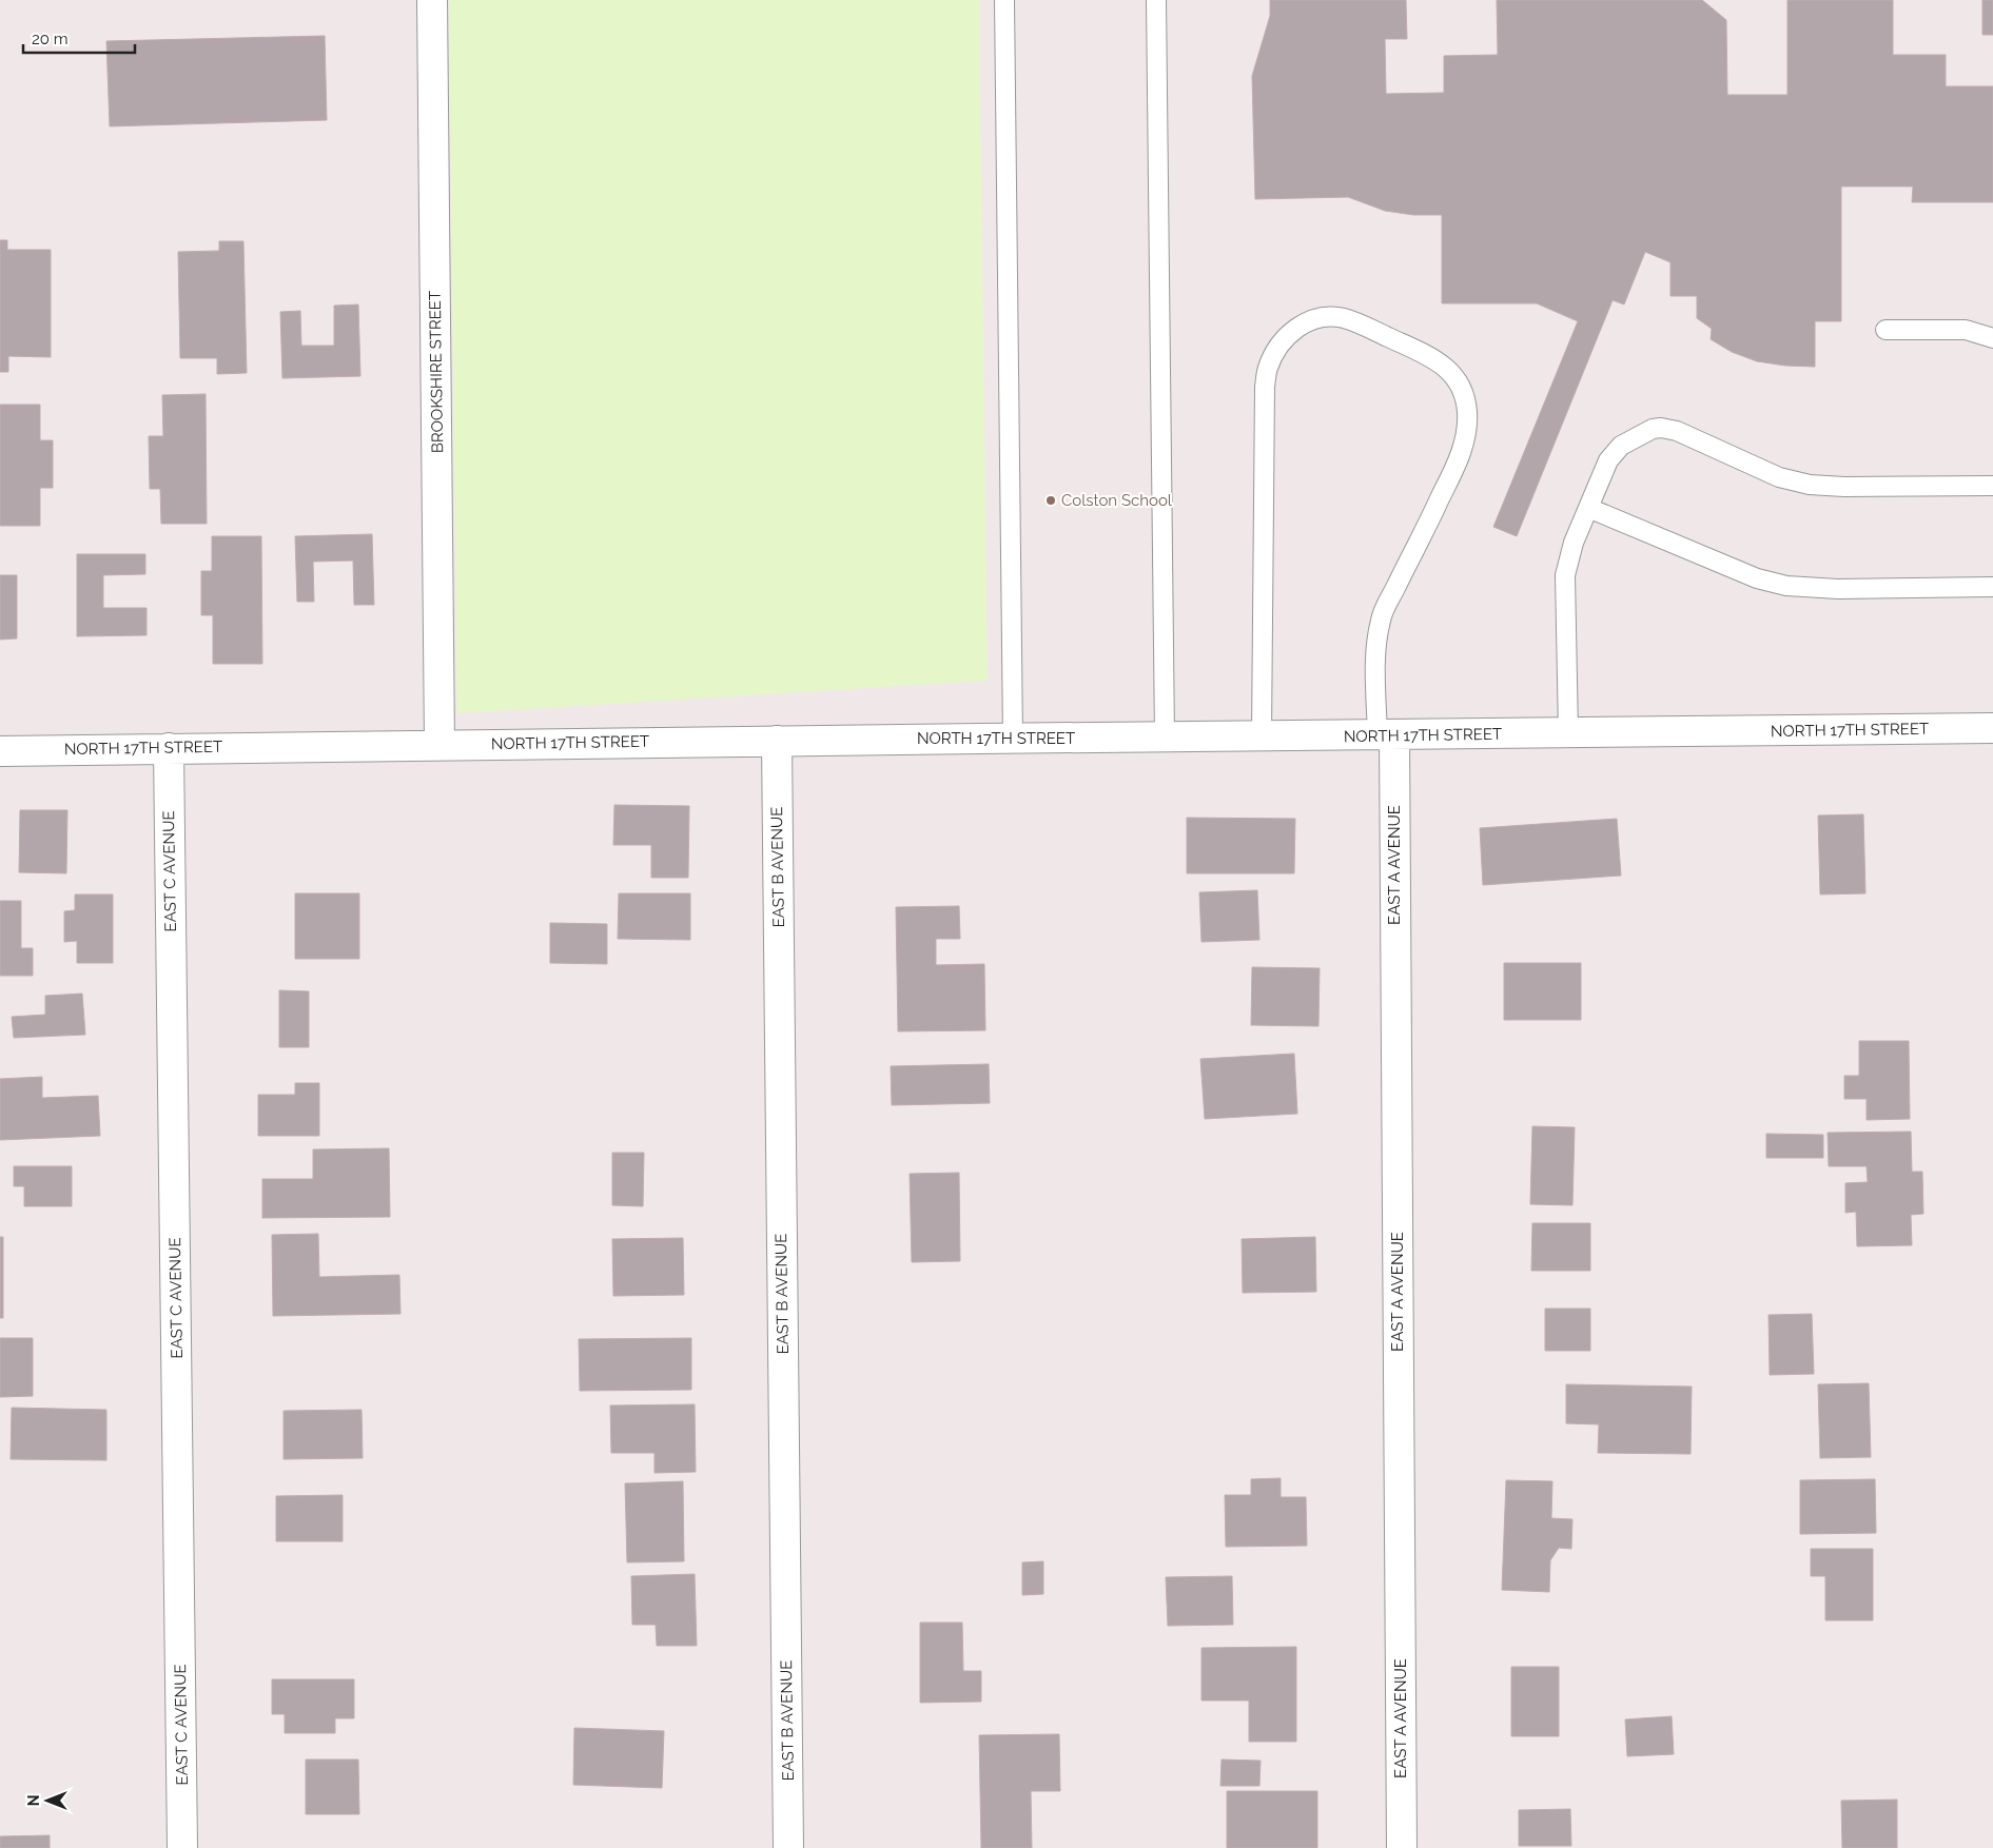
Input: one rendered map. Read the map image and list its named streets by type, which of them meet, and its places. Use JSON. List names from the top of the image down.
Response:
{
  "streets": {
    "street": [
      "BROOKSHIRE STREET",
      "NORTH 17TH STREET",
      "EAST A AVENUE",
      "EAST B AVENUE",
      "EAST C AVENUE"
    ]
  },
  "crossings": [
    ["BROOKSHIRE STREET", "NORTH 17TH STREET"],
    ["NORTH 17TH STREET", "EAST A AVENUE"],
    ["NORTH 17TH STREET", "EAST B AVENUE"],
    ["NORTH 17TH STREET", "EAST C AVENUE"]
  ],
  "places": ["Colston School"],
  "scale_bar": "20 m",
  "north": "left"
}
